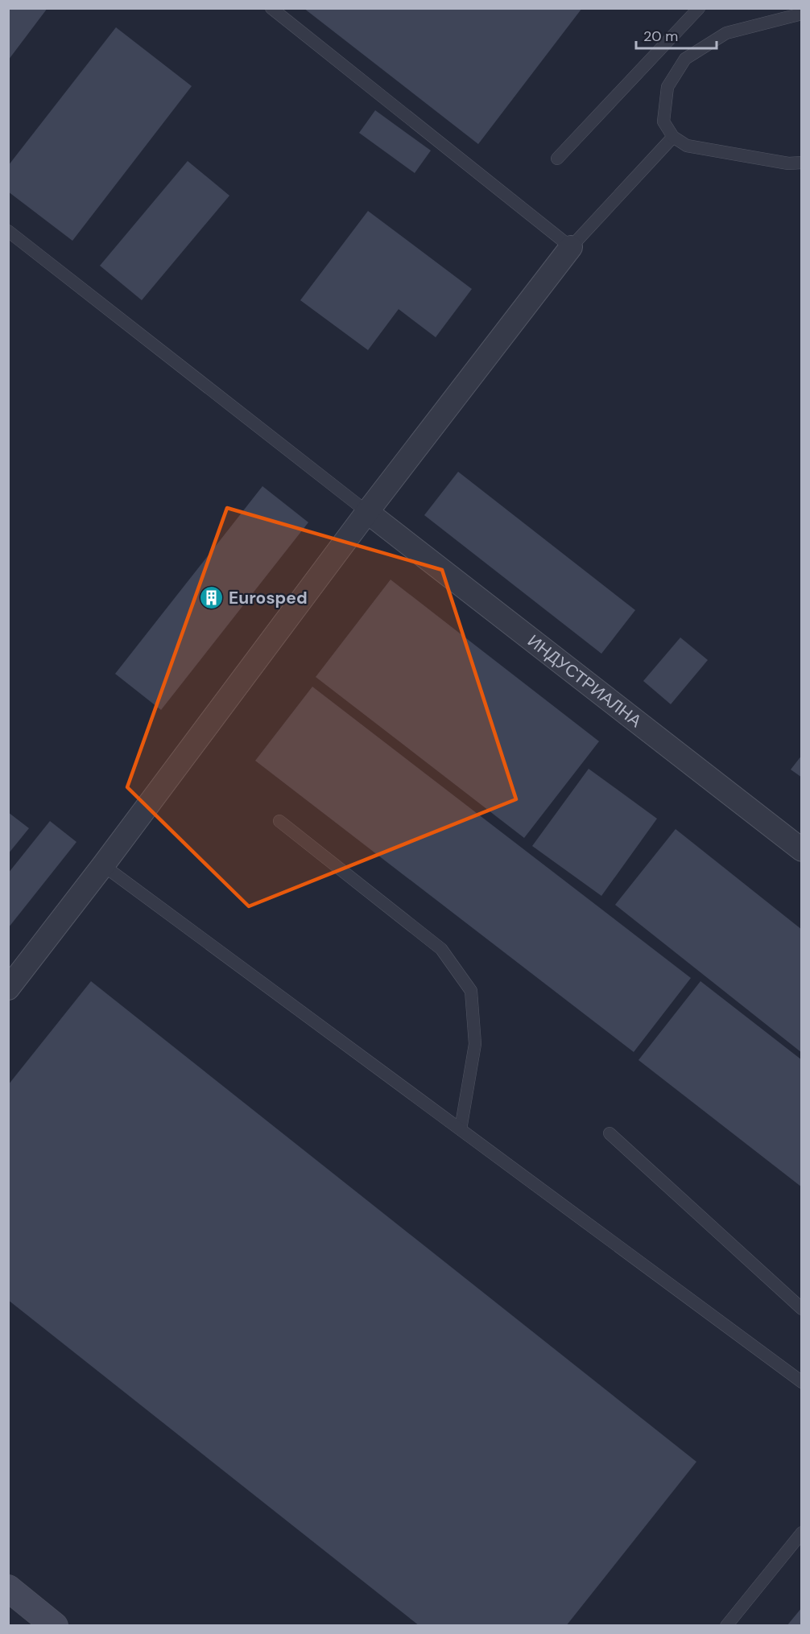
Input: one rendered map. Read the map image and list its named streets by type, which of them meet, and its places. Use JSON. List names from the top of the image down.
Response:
{
  "streets": {
    "street": ["ИНДУСТРИАЛНА"]
  },
  "places": {
    "building": ["Eurosped"]
  },
  "scale_bar": "20 m"
}
